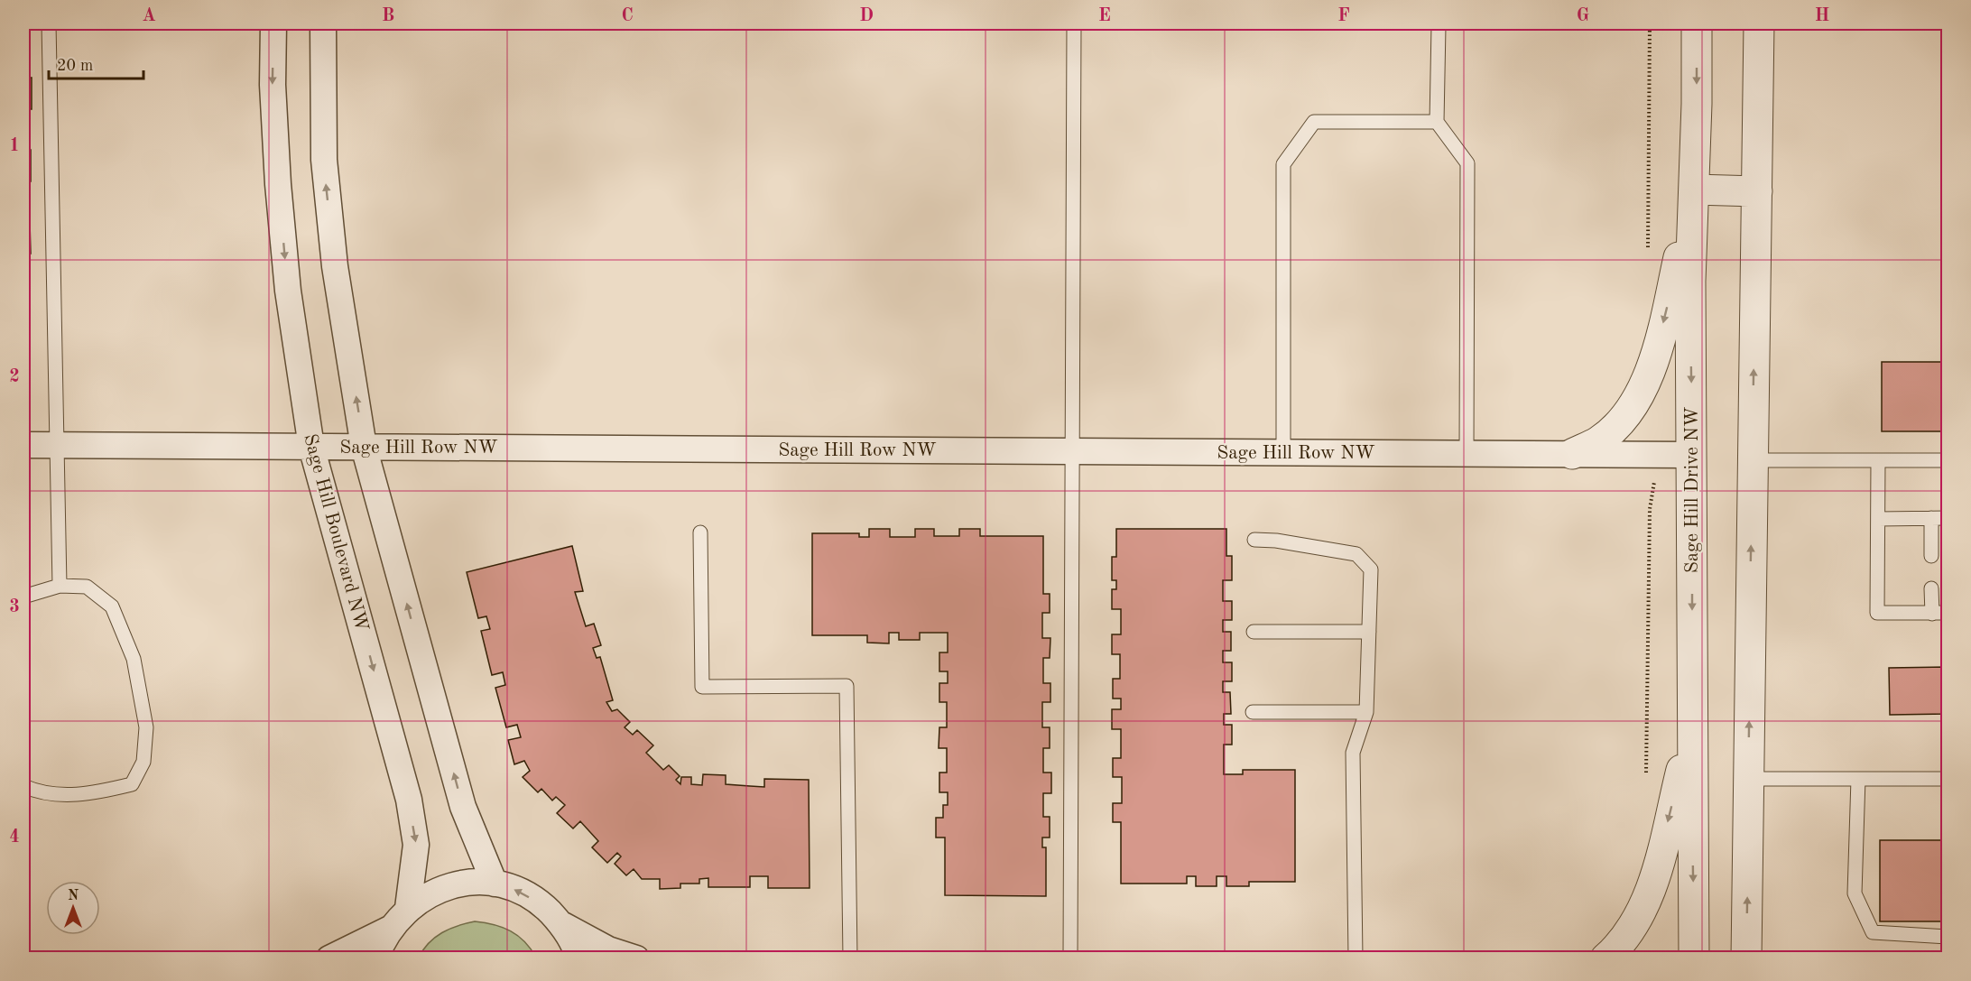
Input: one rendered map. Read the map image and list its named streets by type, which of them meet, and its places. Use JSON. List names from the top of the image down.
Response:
{
  "streets": {
    "street": ["Sage Hill Row NW", "Sage Hill Drive NW", "Sage Hill Boulevard NW"]
  },
  "crossings": [
    ["Sage Hill Row NW", "Sage Hill Drive NW"],
    ["Sage Hill Row NW", "Sage Hill Boulevard NW"]
  ],
  "scale_bar": "20 m",
  "north": "top",
  "grid": {
    "columns": [
      "A",
      "B",
      "C",
      "D",
      "E",
      "F",
      "G",
      "H"
    ],
    "rows": [
      "1",
      "2",
      "3",
      "4"
    ]
  }
}
